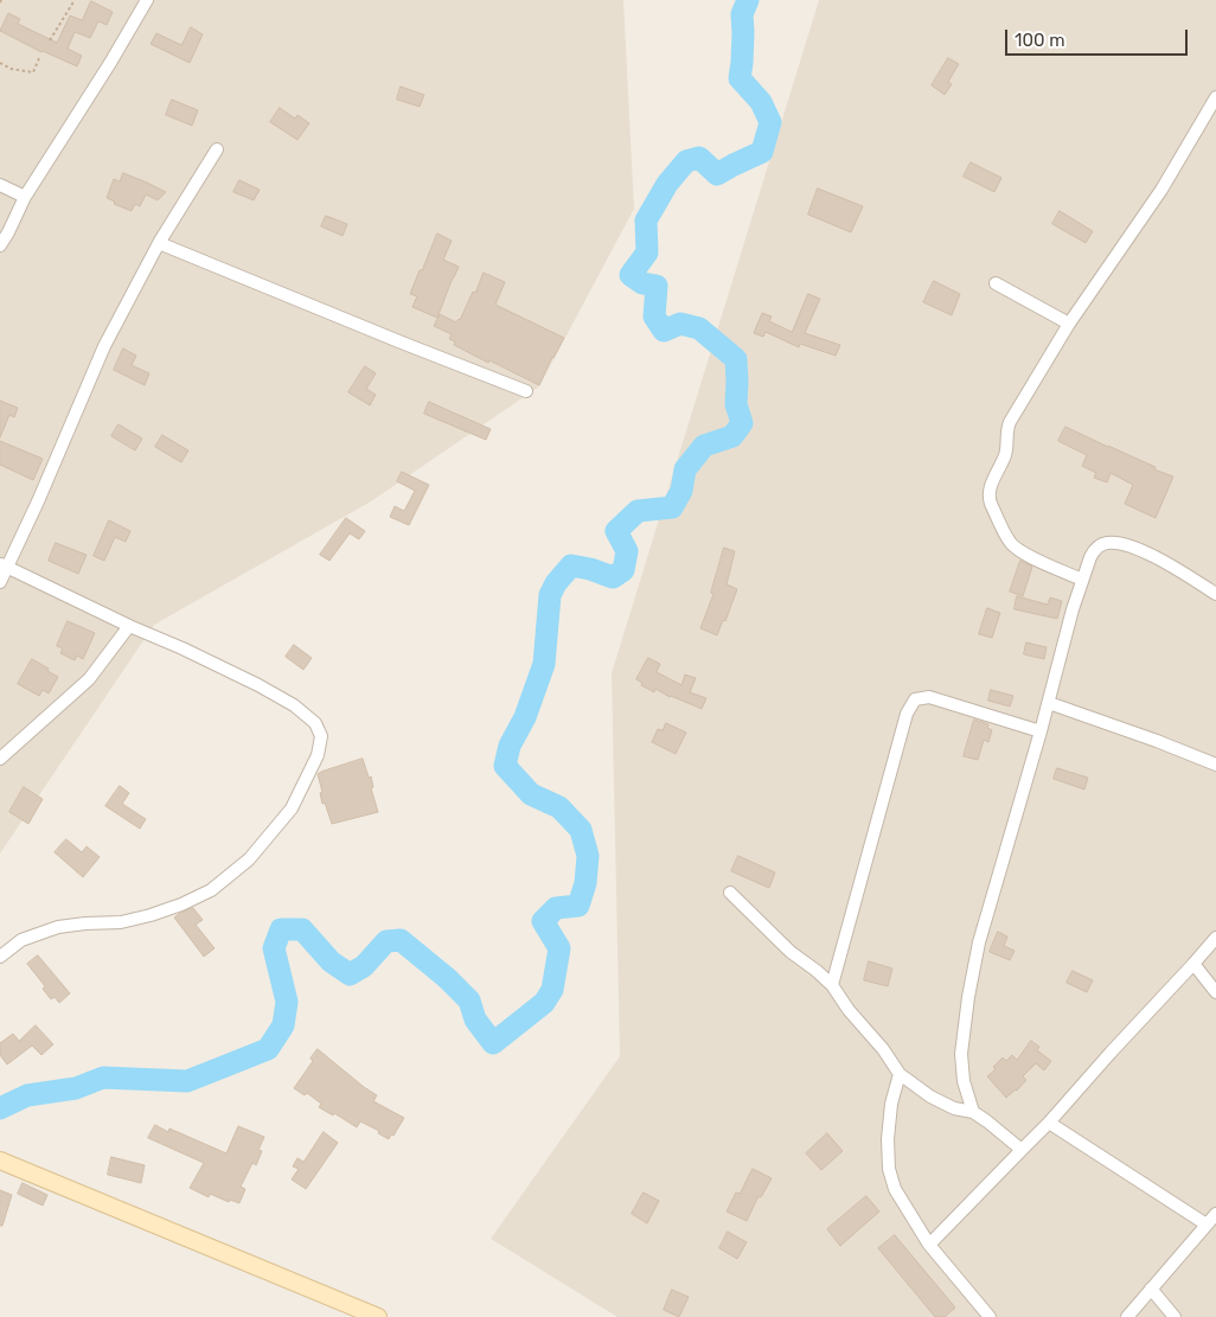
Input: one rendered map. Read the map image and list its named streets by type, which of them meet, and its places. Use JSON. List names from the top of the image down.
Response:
{
  "scale_bar": "100 m"
}
